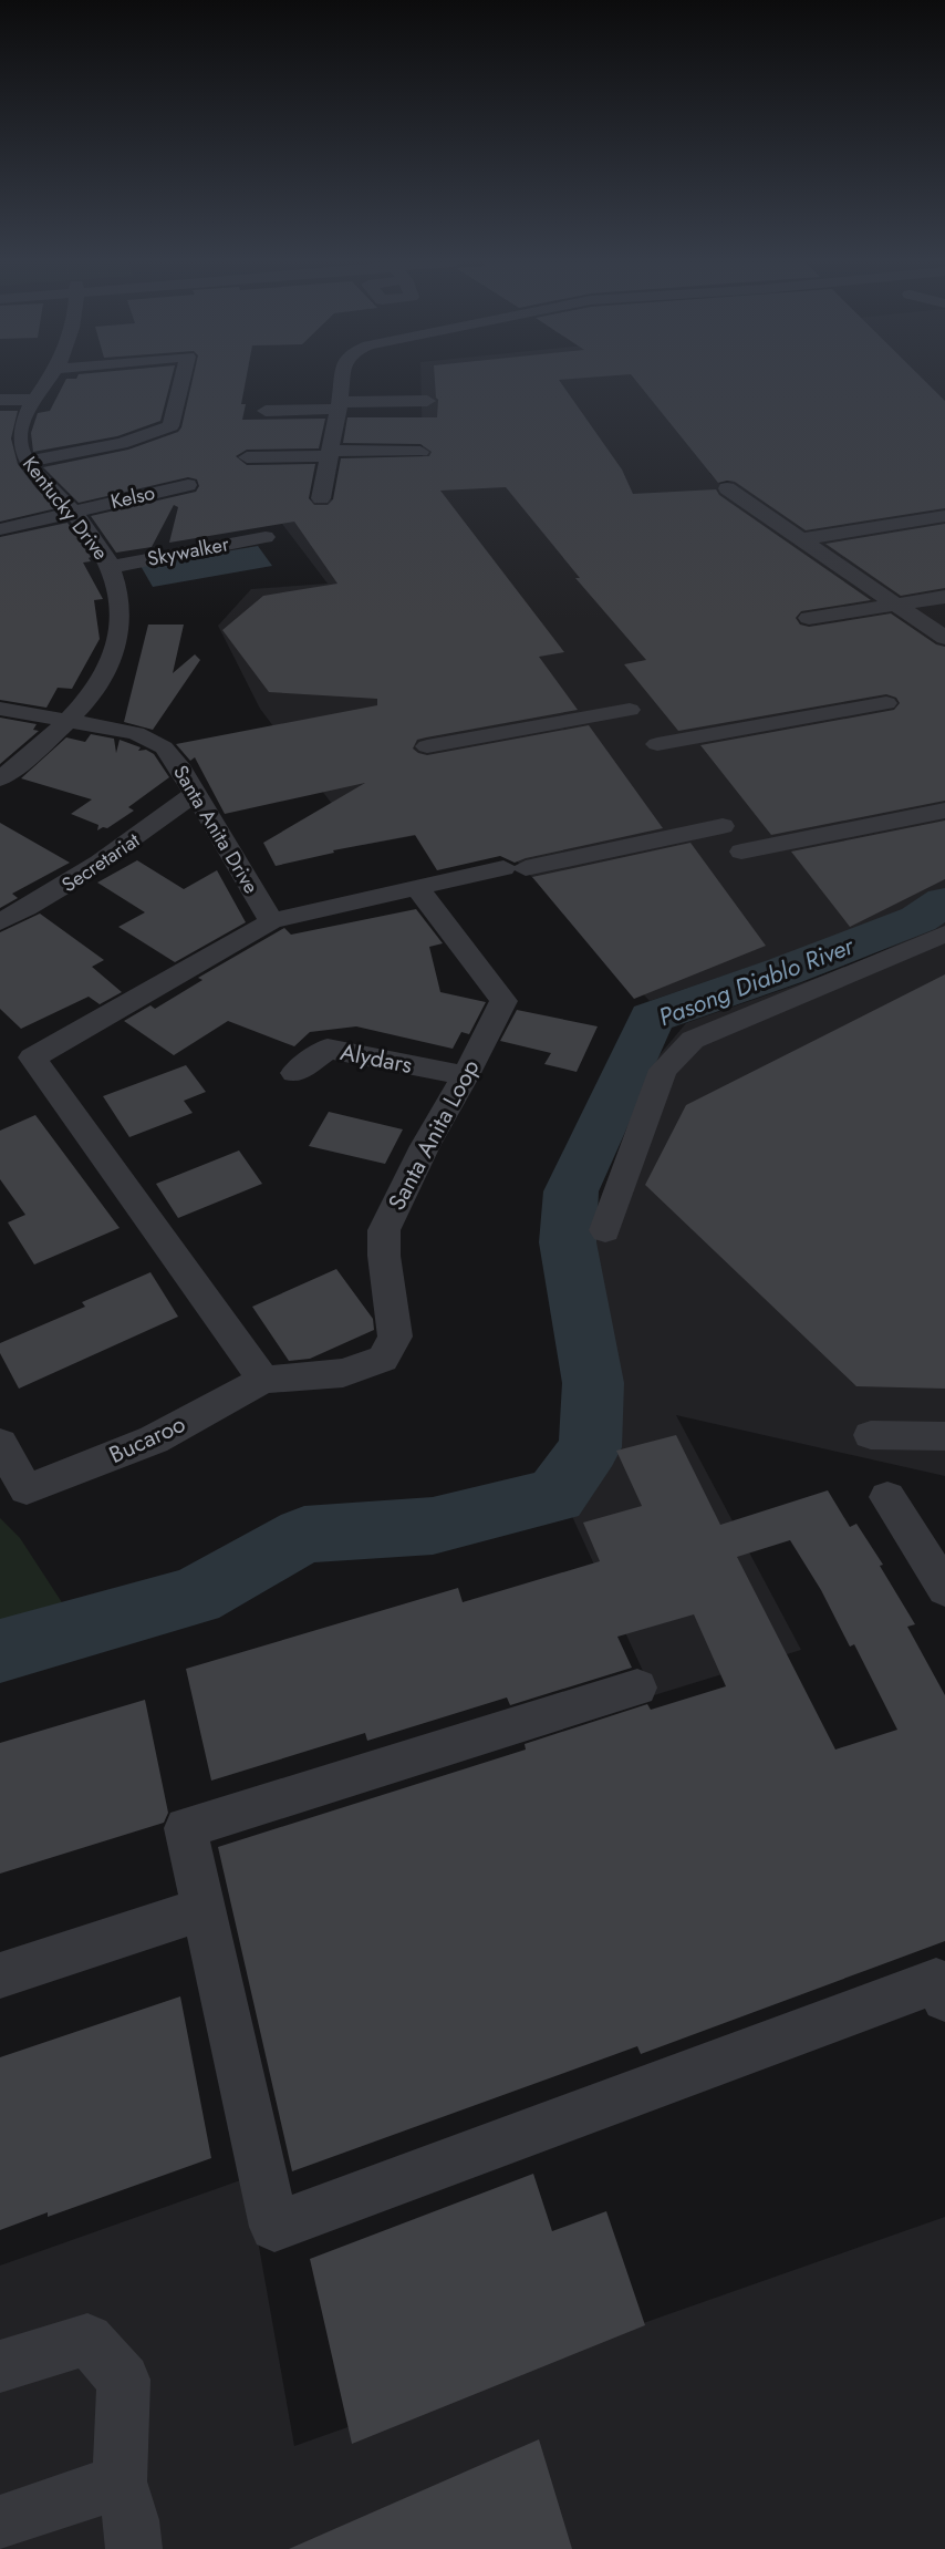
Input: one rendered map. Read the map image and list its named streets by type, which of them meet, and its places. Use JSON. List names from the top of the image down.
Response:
{
  "streets": {
    "street": [
      "Kelso",
      "Kentucky Drive",
      "Skywalker",
      "Santa Anita Drive",
      "Secretariat",
      "Alydars",
      "Santa Anita Loop",
      "Bucaroo"
    ]
  },
  "crossings": [
    ["Kelso", "Kentucky Drive"],
    ["Kentucky Drive", "Skywalker"],
    ["Kentucky Drive", "Santa Anita Drive"],
    ["Santa Anita Drive", "Secretariat"],
    ["Alydars", "Santa Anita Loop"],
    ["Santa Anita Loop", "Bucaroo"]
  ],
  "water": ["Pasong Diablo River"]
}
